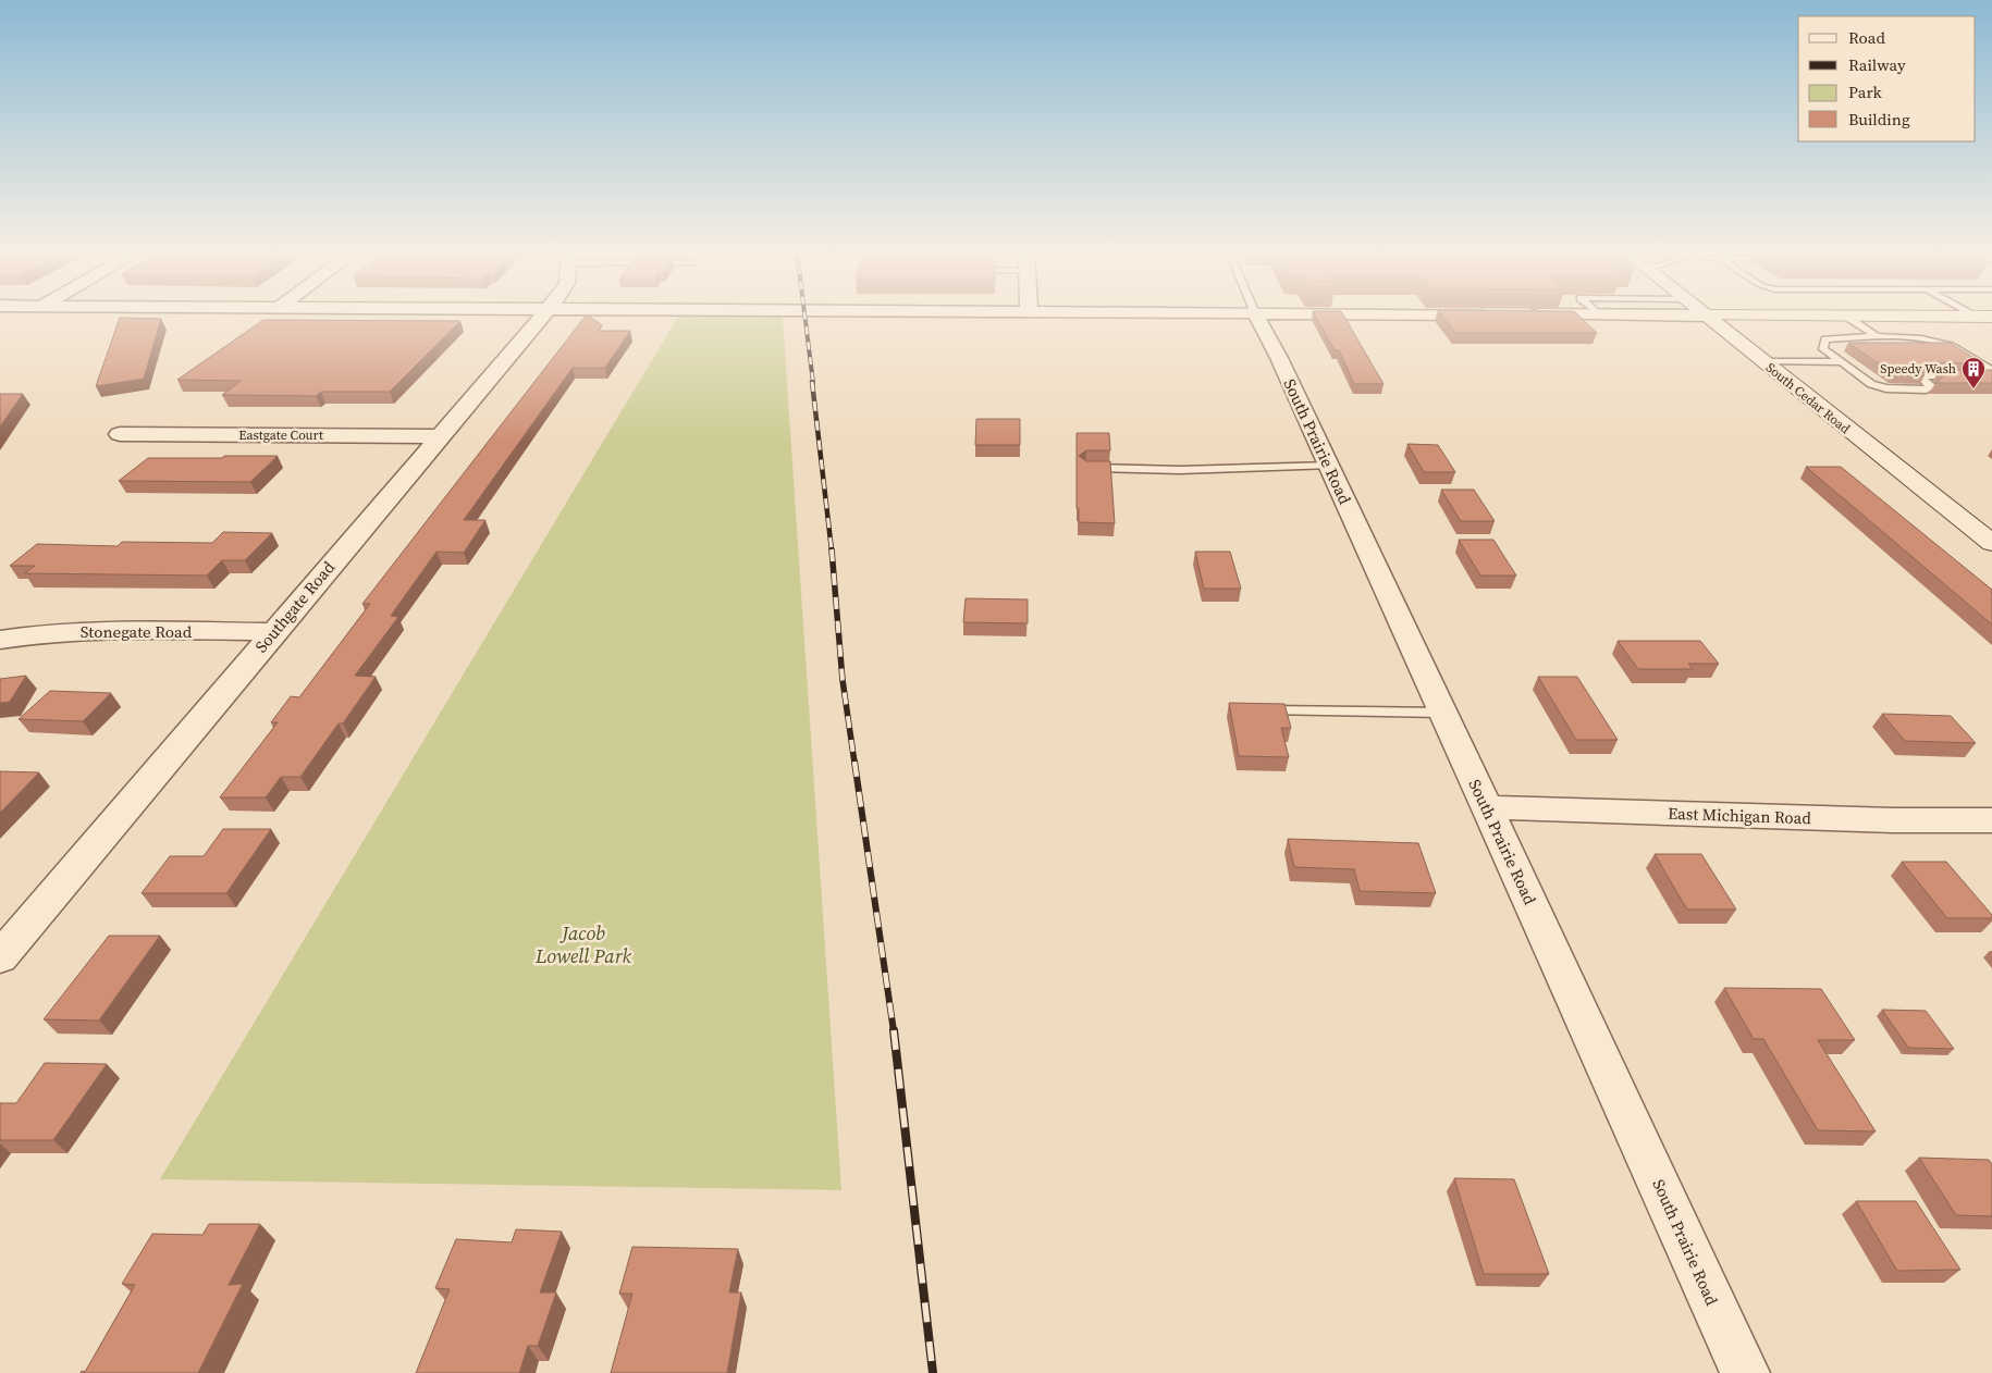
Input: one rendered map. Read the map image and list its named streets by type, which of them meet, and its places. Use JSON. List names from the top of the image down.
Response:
{
  "streets": {
    "main road": ["South Cedar Road"],
    "street": [
      "Eastgate Court",
      "South Prairie Road",
      "Southgate Road",
      "Stonegate Road",
      "East Michigan Road"
    ]
  },
  "crossings": [
    ["Eastgate Court", "Southgate Road"],
    ["South Prairie Road", "East Michigan Road"],
    ["Southgate Road", "Stonegate Road"]
  ],
  "parks": ["Jacob Lowell Park"],
  "places": {
    "building": ["Speedy Wash"]
  },
  "legend": [
    "Road",
    "Railway",
    "Park",
    "Building"
  ]
}
